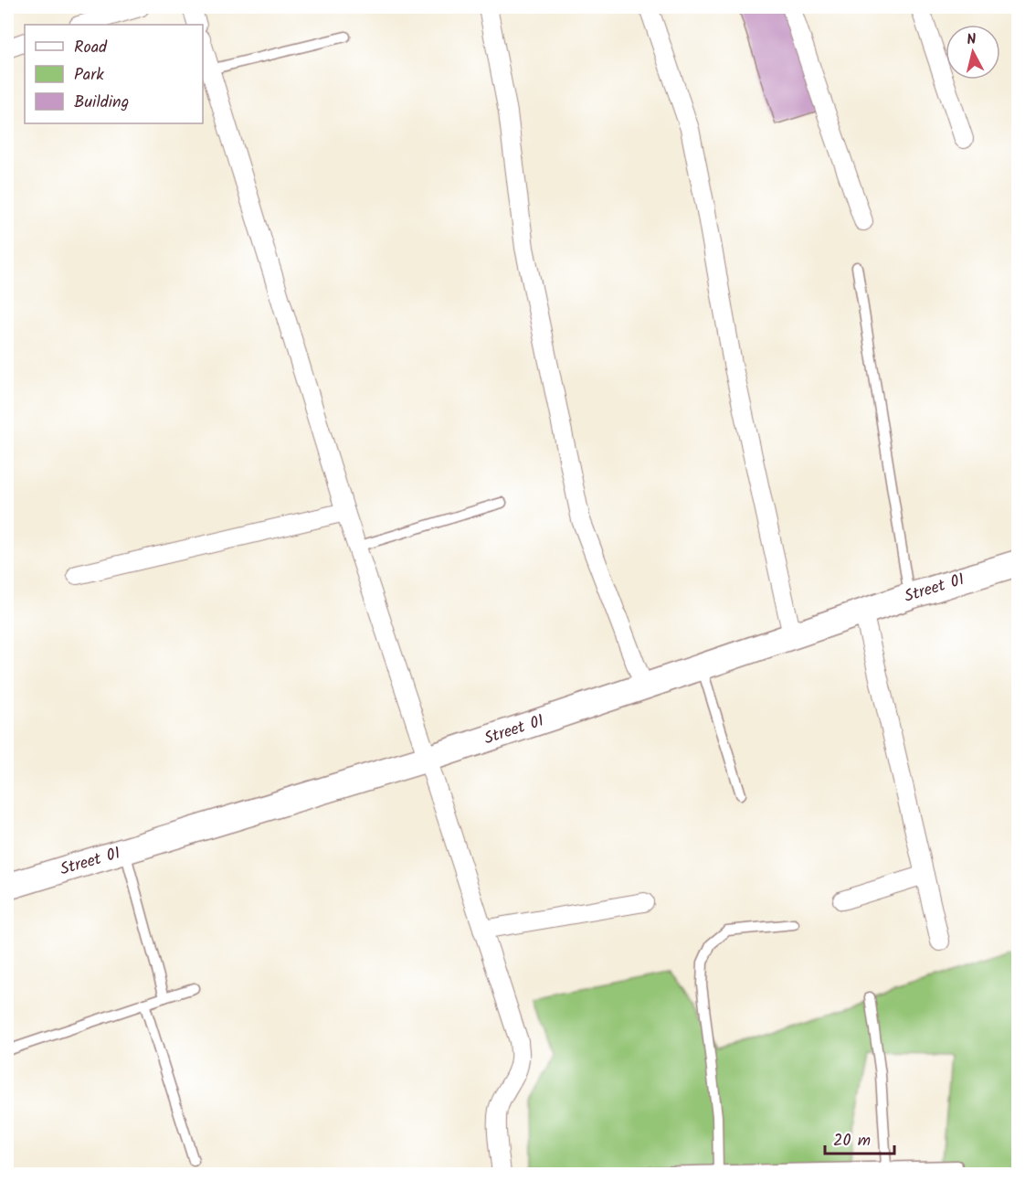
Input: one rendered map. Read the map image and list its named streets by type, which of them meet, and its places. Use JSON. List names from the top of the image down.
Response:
{
  "streets": {
    "street": ["Street 01"]
  },
  "legend": ["Road", "Park", "Building"],
  "scale_bar": "20 m",
  "north": "top"
}
